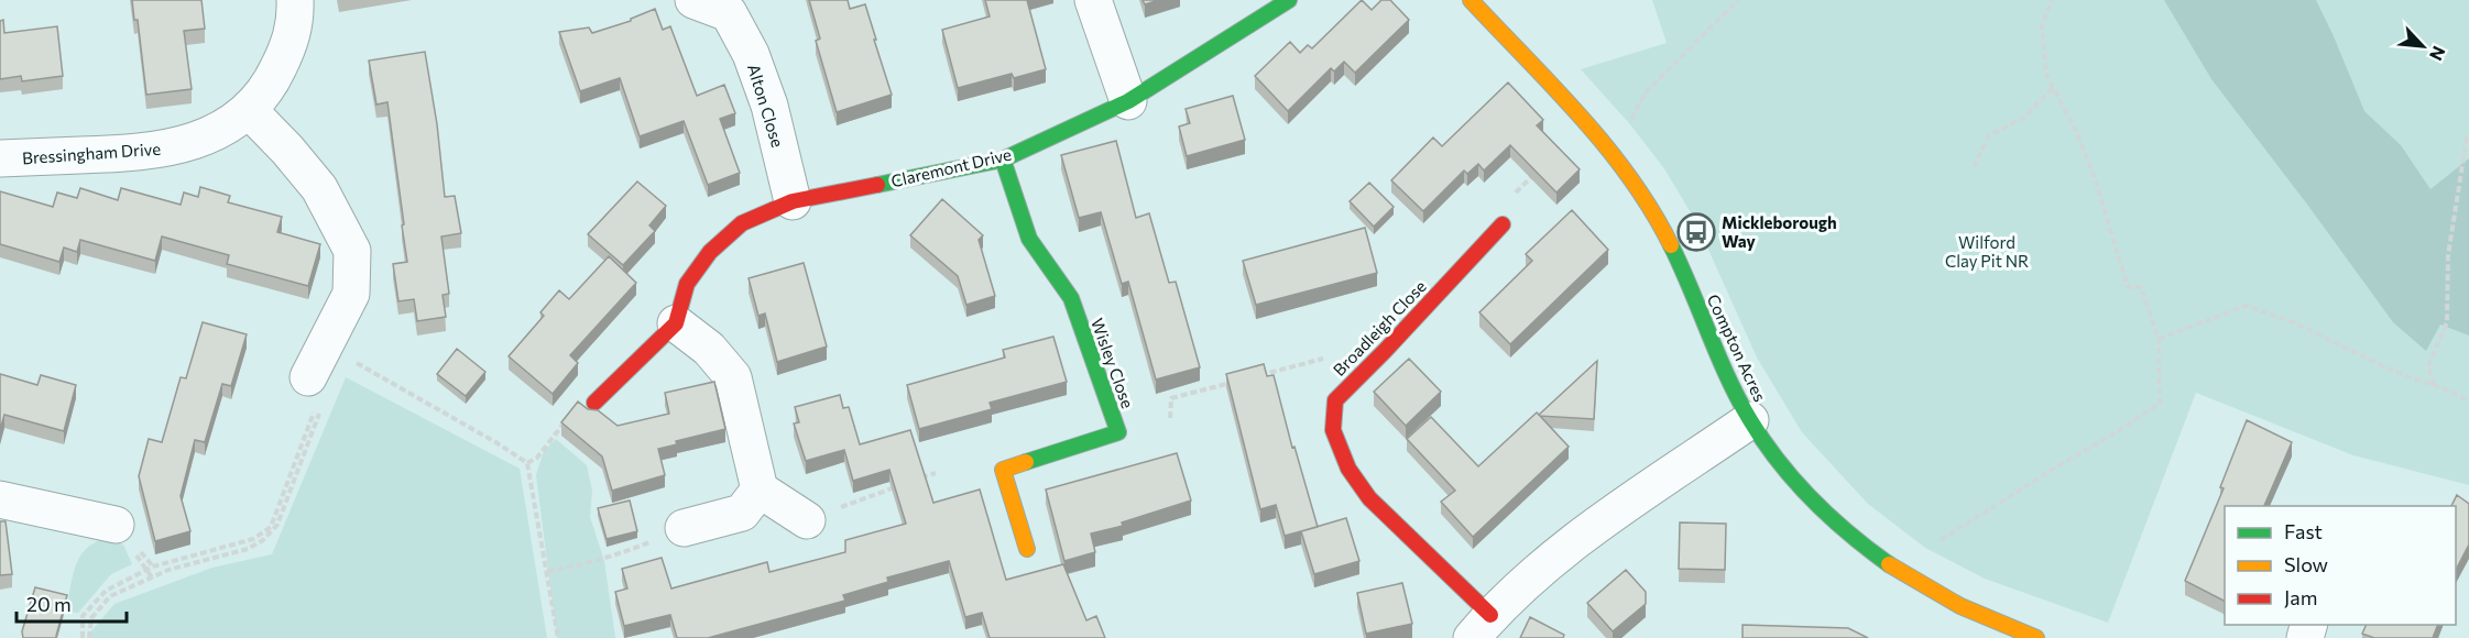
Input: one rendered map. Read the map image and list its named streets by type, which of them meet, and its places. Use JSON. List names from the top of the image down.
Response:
{
  "streets": {
    "street": [
      "Alton Close",
      "Bressingham Drive",
      "Claremont Drive",
      "Broadleigh Close",
      "Compton Acres",
      "Wisley Close"
    ]
  },
  "crossings": [
    ["Alton Close", "Claremont Drive"],
    ["Claremont Drive", "Wisley Close"]
  ],
  "parks": ["Wilford Clay Pit NR"],
  "places": {
    "bus stop": ["Mickleborough Way"]
  },
  "legend": ["Fast", "Slow", "Jam"],
  "scale_bar": "20 m",
  "north": "bottom right"
}
